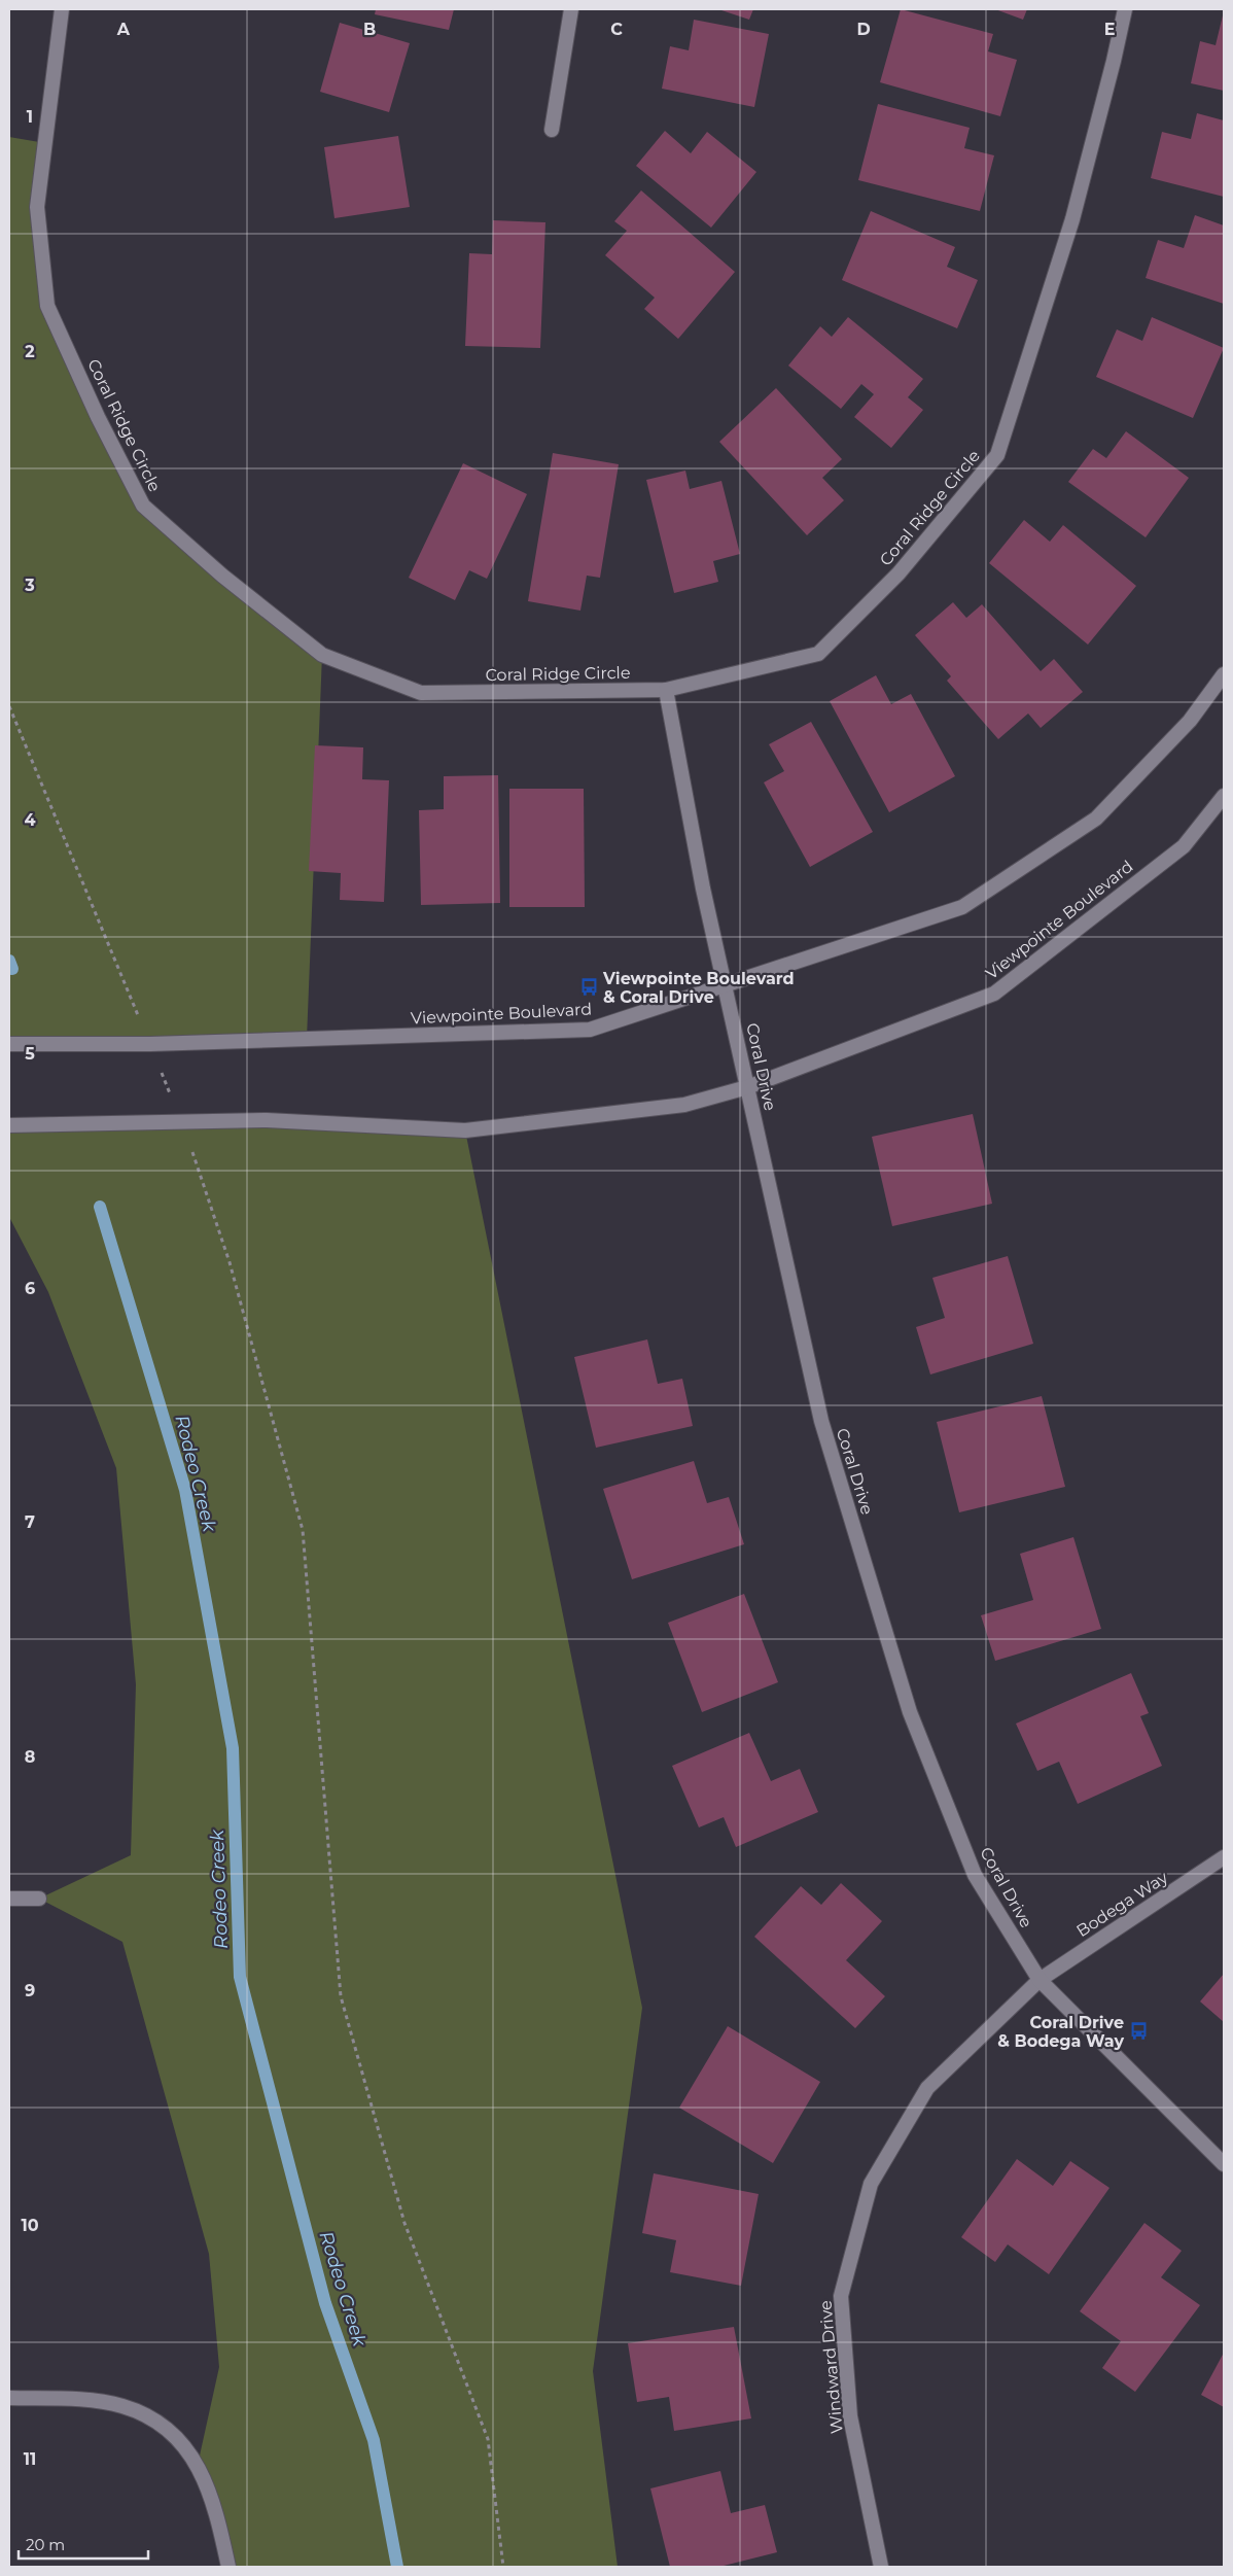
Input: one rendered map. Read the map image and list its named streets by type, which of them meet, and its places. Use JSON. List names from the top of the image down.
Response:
{
  "streets": {
    "street": [
      "Coral Ridge Circle",
      "Viewpointe Boulevard",
      "Coral Drive",
      "Bodega Way",
      "Windward Drive"
    ]
  },
  "crossings": [
    ["Coral Ridge Circle", "Coral Drive"],
    ["Viewpointe Boulevard", "Coral Drive"],
    ["Coral Drive", "Bodega Way"],
    ["Coral Drive", "Windward Drive"],
    ["Bodega Way", "Windward Drive"]
  ],
  "water": ["Rodeo Creek"],
  "places": {
    "bus stop": ["Viewpointe Boulevard & Coral Drive", "Coral Drive & Bodega Way"]
  },
  "scale_bar": "20 m",
  "grid": {
    "columns": [
      "A",
      "B",
      "C",
      "D",
      "E"
    ],
    "rows": [
      "1",
      "2",
      "3",
      "4",
      "5",
      "6",
      "7",
      "8",
      "9",
      "10",
      "11"
    ]
  }
}
